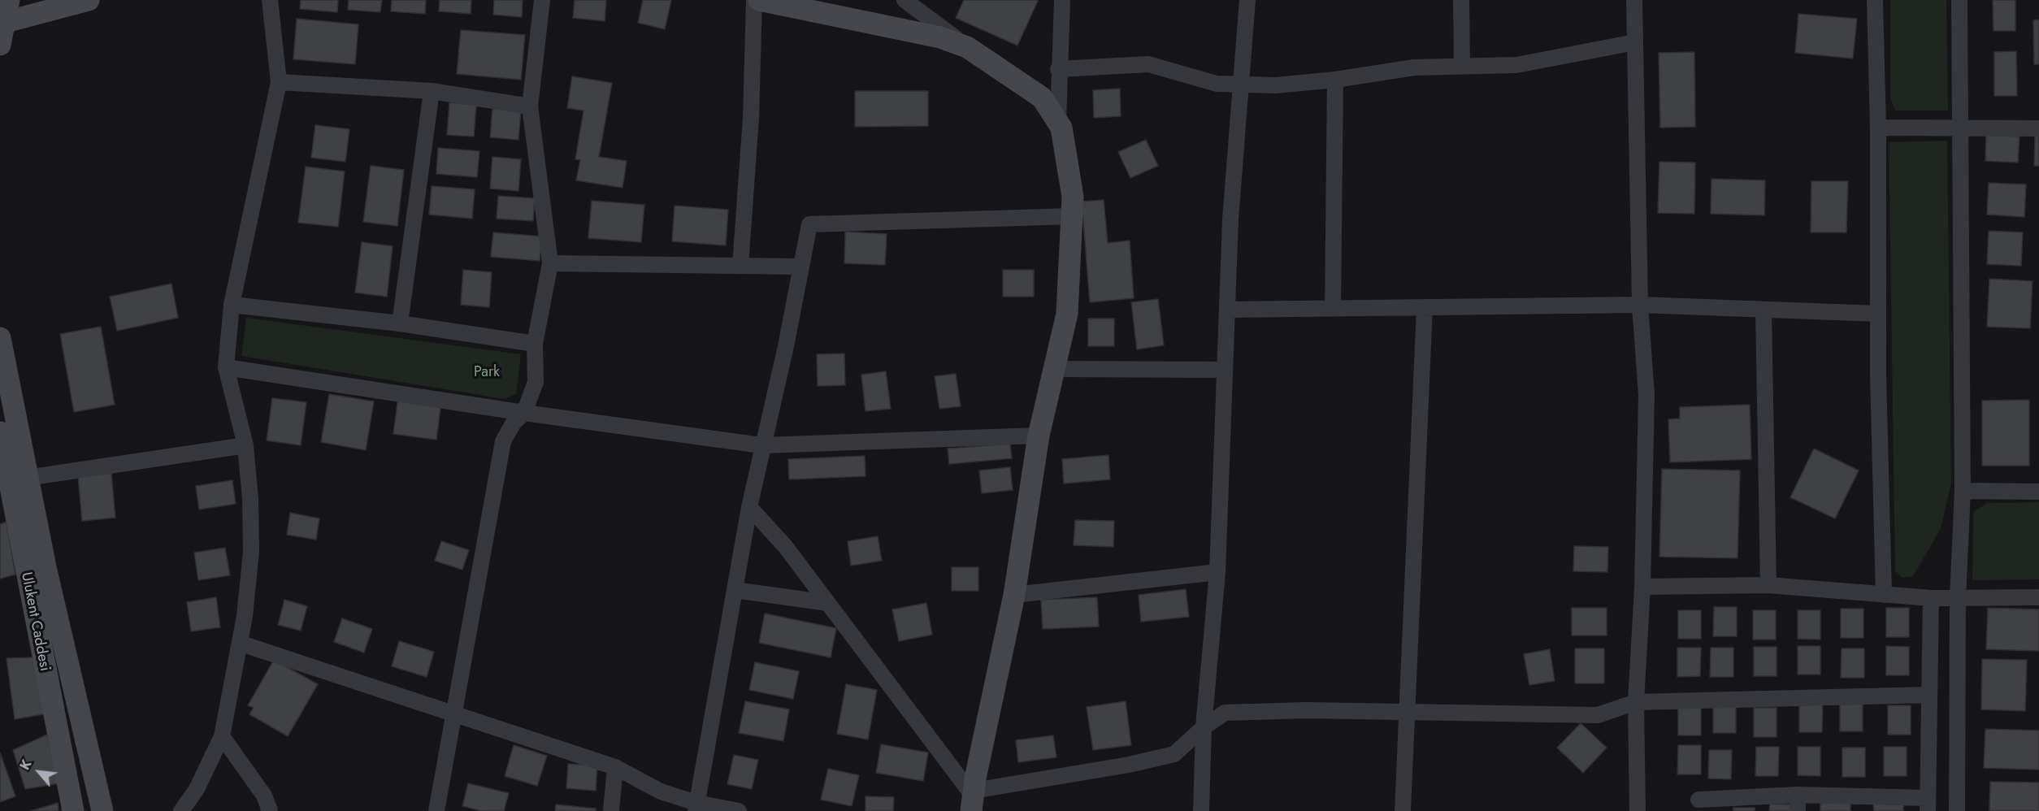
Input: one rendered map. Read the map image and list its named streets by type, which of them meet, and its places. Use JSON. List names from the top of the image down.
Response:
{
  "streets": {
    "street": ["Ulukent Caddesi"]
  },
  "parks": ["Park"],
  "north": "top left"
}
